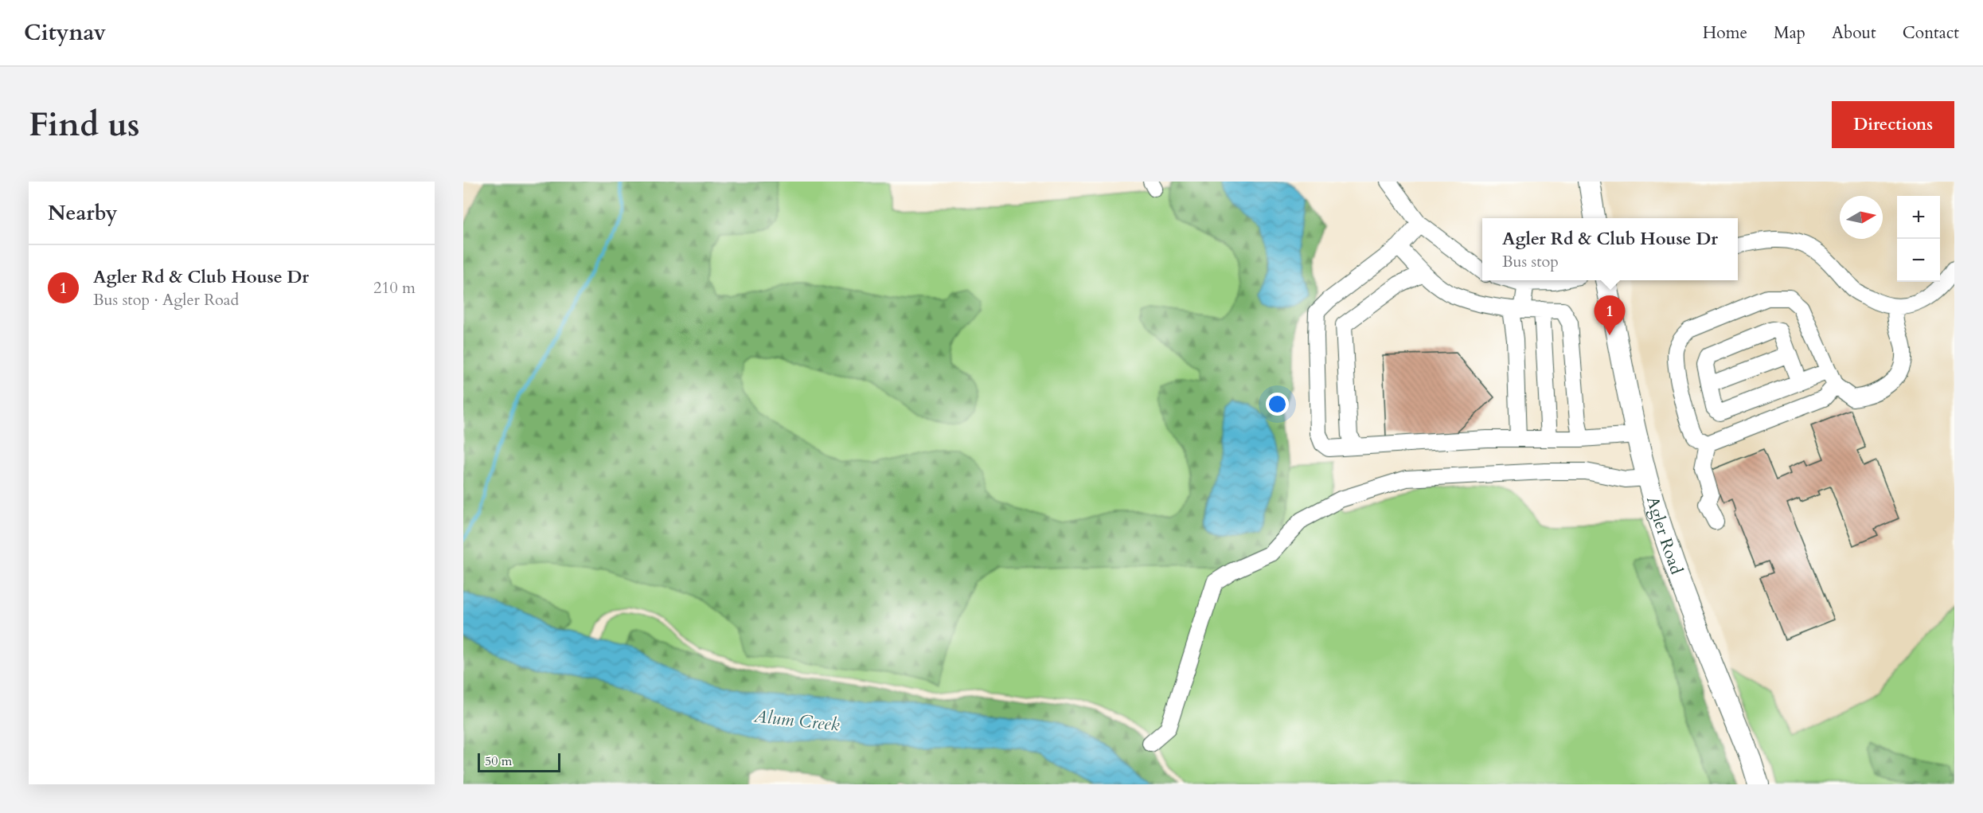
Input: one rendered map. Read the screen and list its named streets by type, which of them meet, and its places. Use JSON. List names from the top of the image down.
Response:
{
  "streets": {
    "main road": ["Agler Road"]
  },
  "water": ["Alum Creek"],
  "scale_bar": "50 m",
  "north": "right",
  "page": {
    "header": "Citynav",
    "nav": [
      "Home",
      "Map",
      "About",
      "Contact"
    ],
    "buttons": "Directions",
    "title": "Find us",
    "heading": "Nearby",
    "map_buttons": ["+", "−"],
    "popup": ["Agler Rd & Club House Dr", "Bus stop"],
    "list": [
      {
        "mark": "1",
        "name": "Agler Rd & Club House Dr",
        "note": "Bus stop · Agler Road",
        "value": "210 m"
      }
    ],
    "pins": "1",
    "scale": "50 m"
  }
}
